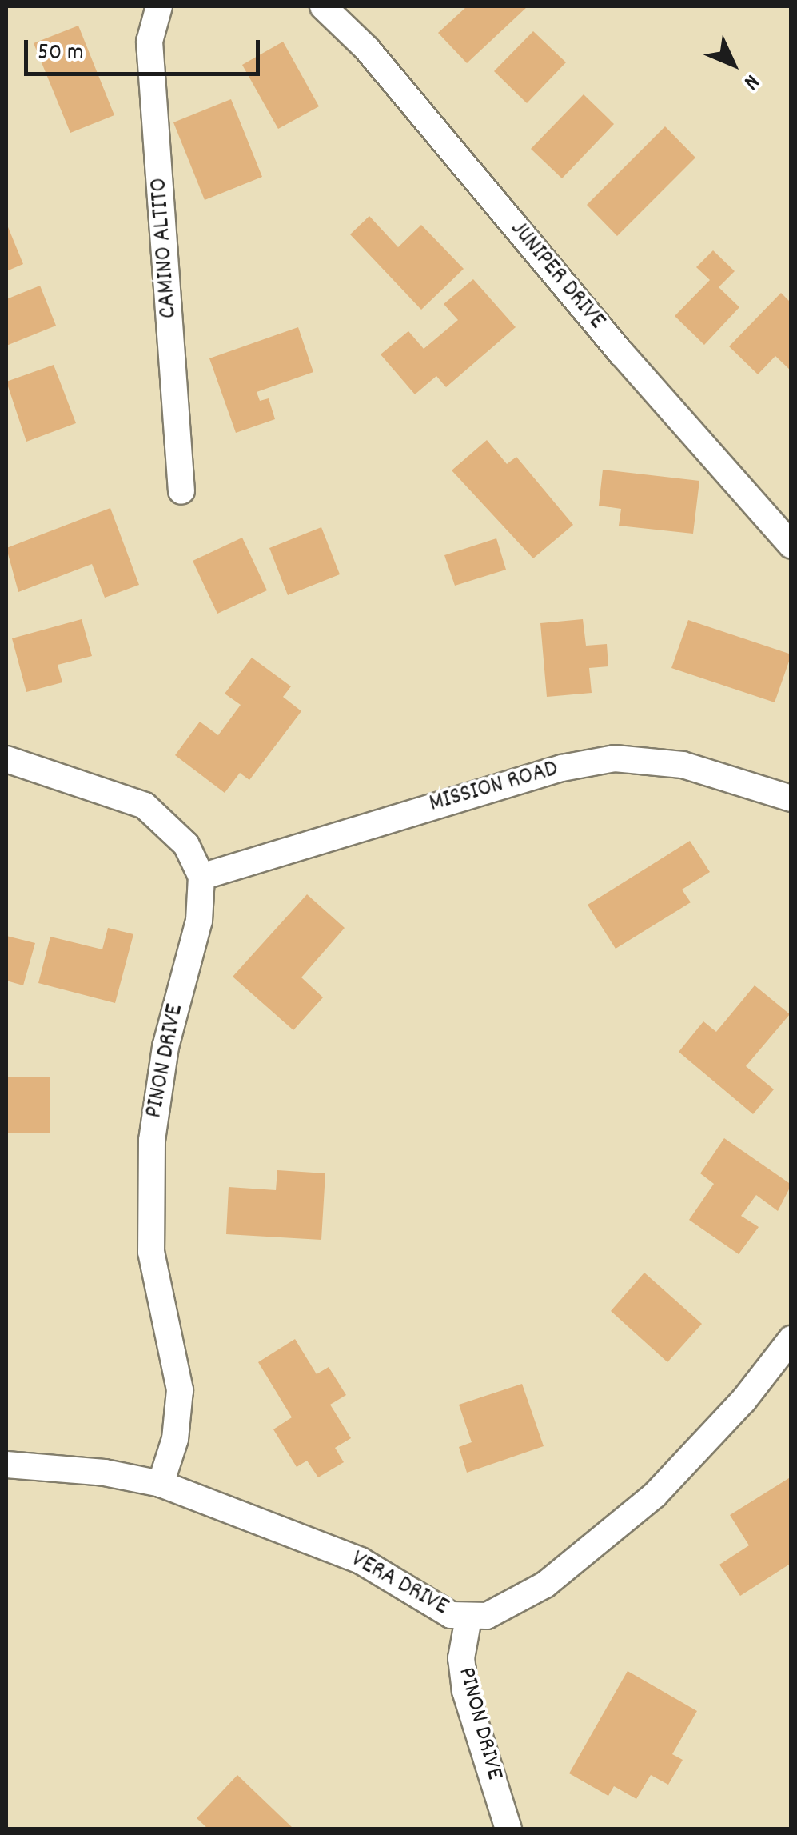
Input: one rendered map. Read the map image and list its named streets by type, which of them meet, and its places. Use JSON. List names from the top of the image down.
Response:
{
  "streets": {
    "street": [
      "CAMINO ALTITO",
      "JUNIPER DRIVE",
      "MISSION ROAD",
      "PINON DRIVE",
      "VERA DRIVE"
    ]
  },
  "crossings": [
    ["MISSION ROAD", "PINON DRIVE"],
    ["PINON DRIVE", "VERA DRIVE"]
  ],
  "scale_bar": "50 m",
  "north": "bottom right"
}
